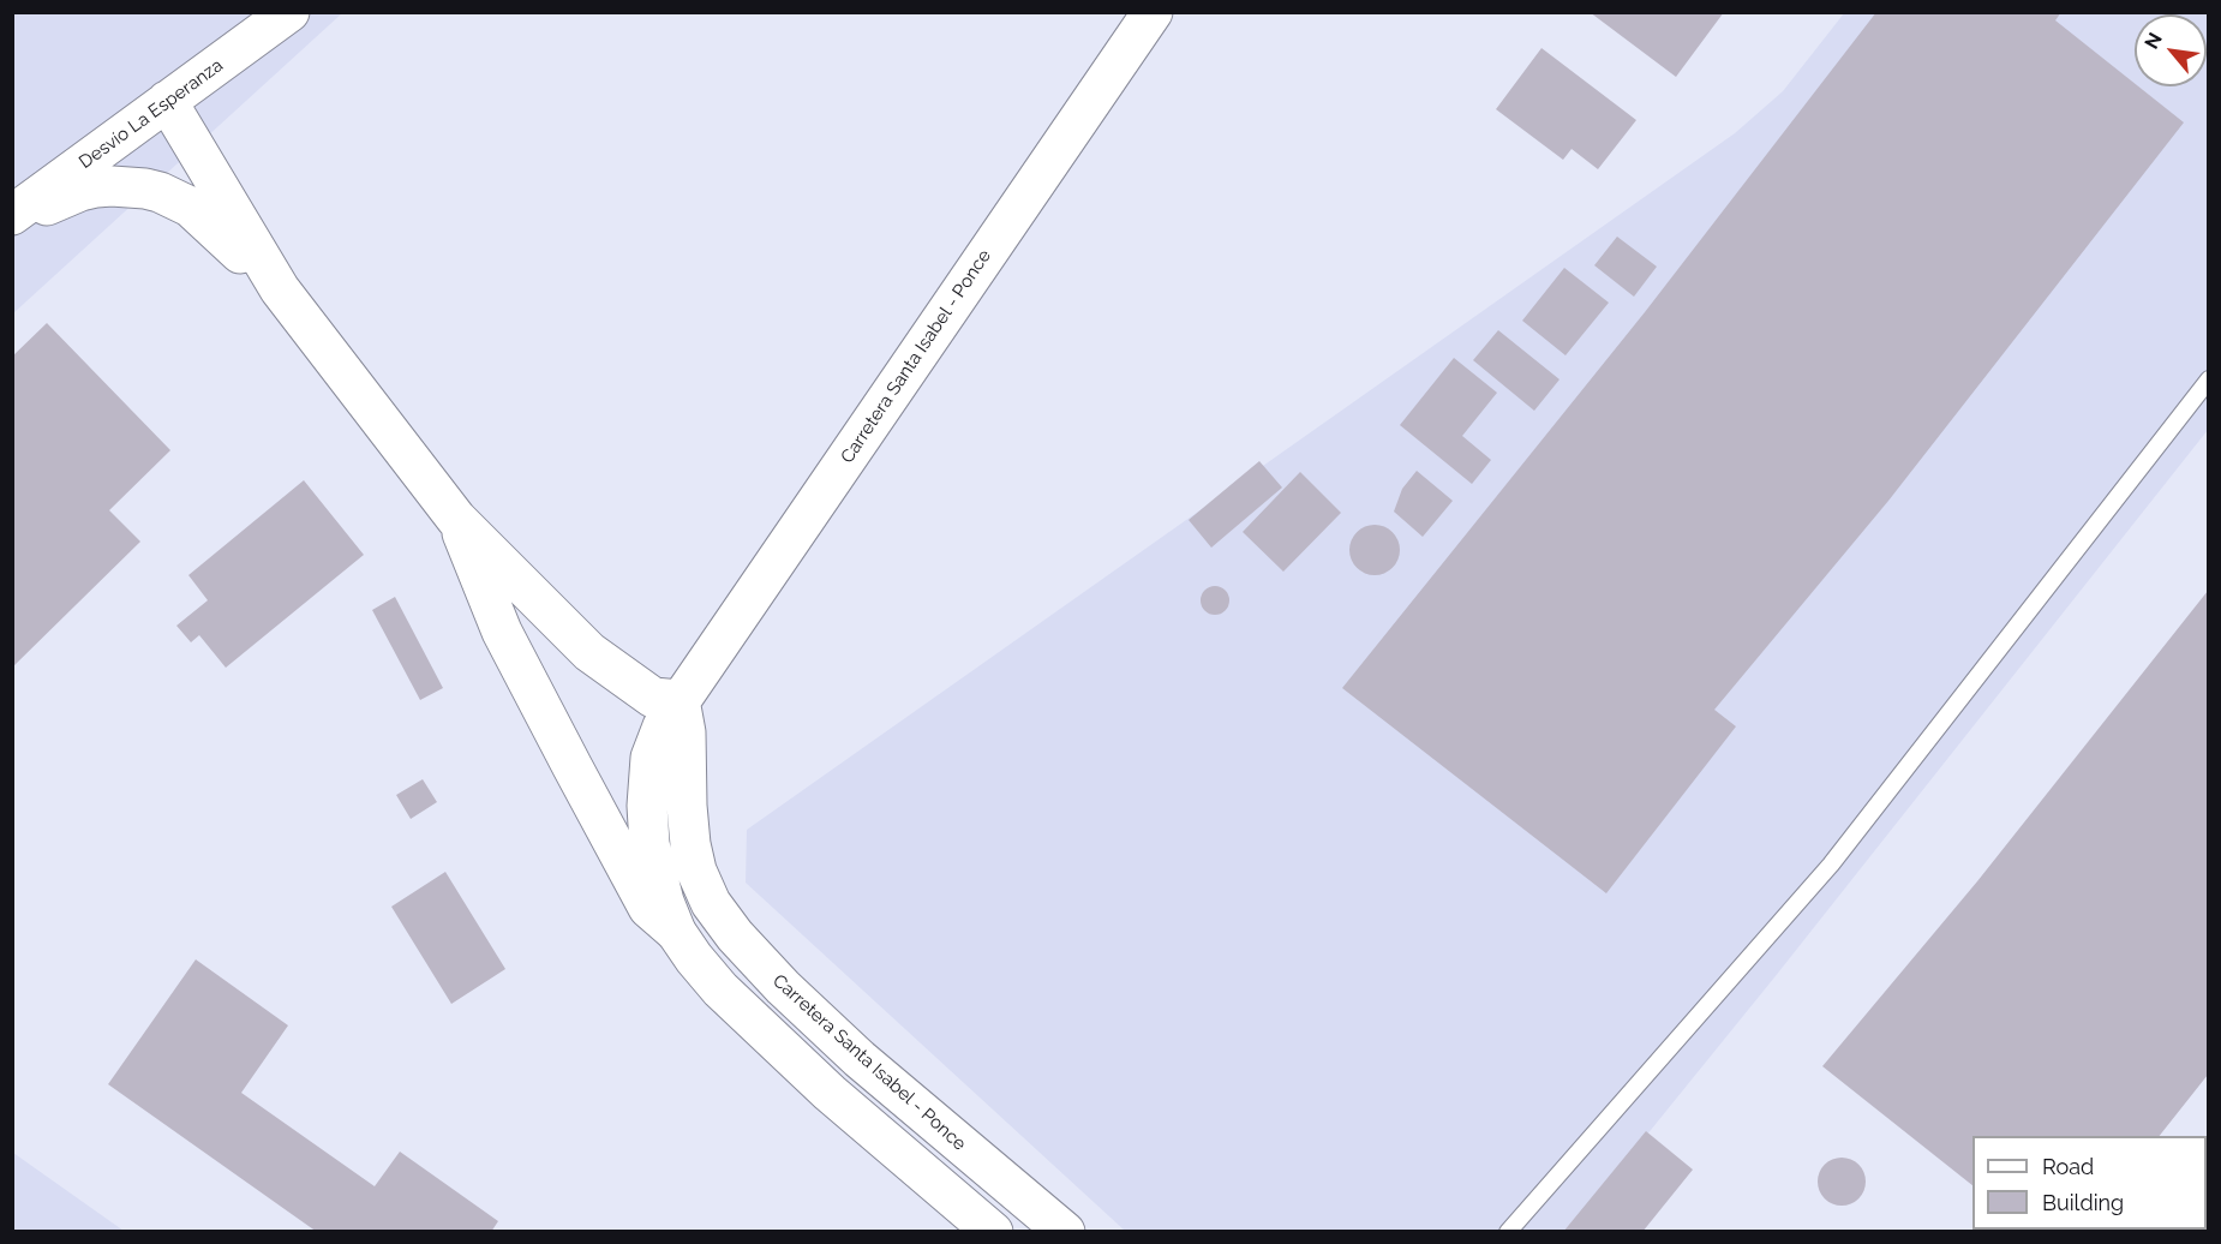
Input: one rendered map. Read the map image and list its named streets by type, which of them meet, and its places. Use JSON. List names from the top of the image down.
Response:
{
  "streets": {
    "main road": ["Desvío La Esperanza", "Carretera Santa Isabel - Ponce"]
  },
  "legend": ["Road", "Building"],
  "north": "top left"
}
